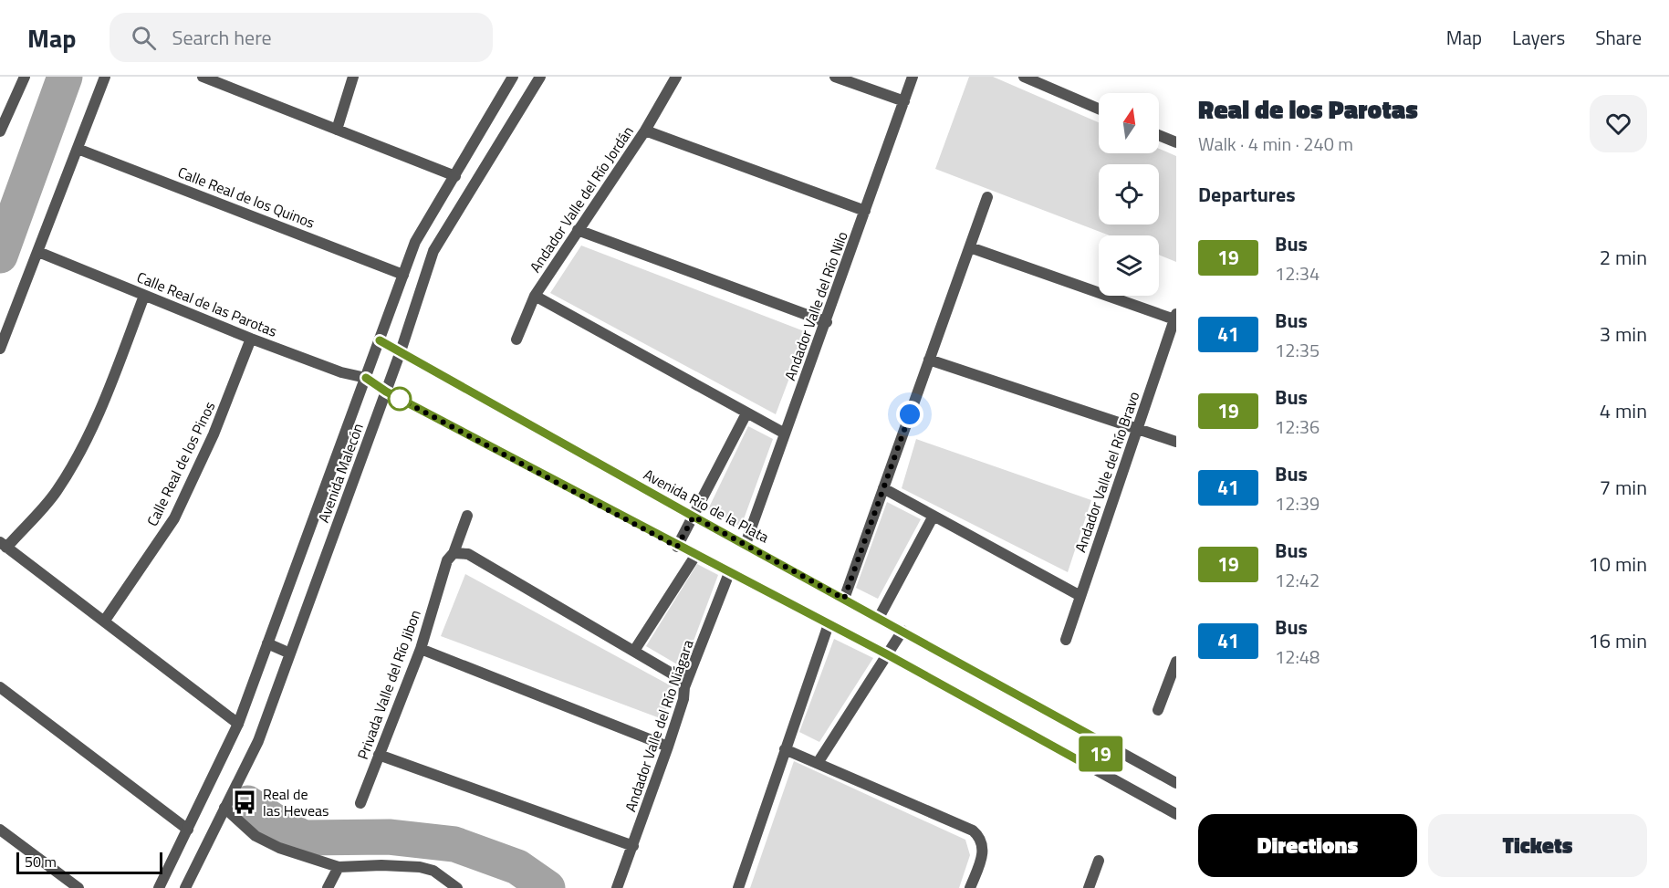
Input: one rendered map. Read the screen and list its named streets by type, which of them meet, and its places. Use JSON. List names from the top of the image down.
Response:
{
  "streets": {
    "street": [
      "Calle Real de los Quinos",
      "Andador Valle del Río Jordán",
      "Calle Real de las Parotas",
      "Andador Valle del Río Nilo",
      "Calle Real de los Pinos",
      "Andador Valle del Río Bravo",
      "Avenida Malecón",
      "Avenida Río de la Plata",
      "Privada Valle del Río Jibon",
      "Andador Valle del Río Niágara"
    ]
  },
  "crossings": [
    ["Calle Real de los Quinos", "Avenida Malecón"],
    ["Calle Real de las Parotas", "Calle Real de los Pinos"],
    ["Calle Real de las Parotas", "Avenida Malecón"],
    ["Andador Valle del Río Nilo", "Avenida Río de la Plata"],
    ["Avenida Malecón", "Avenida Río de la Plata"]
  ],
  "places": {
    "bus stop": ["Real de las Heveas"]
  },
  "lines": ["bus line 19"],
  "scale_bar": "50 m",
  "north": "top",
  "page": {
    "header": "Map",
    "search": "Search here",
    "nav": ["Map", "Layers", "Share"],
    "on_map": "19",
    "heading": [
      ["Real de los Parotas", "Walk · 4 min · 240 m"],
      "Departures"
    ],
    "list": [
      {
        "mark": "19",
        "name": "Bus",
        "note": "12:34",
        "value": "2 min"
      },
      {
        "mark": "41",
        "name": "Bus",
        "note": "12:35",
        "value": "3 min"
      },
      {
        "mark": "19",
        "name": "Bus",
        "note": "12:36",
        "value": "4 min"
      },
      {
        "mark": "41",
        "name": "Bus",
        "note": "12:39",
        "value": "7 min"
      },
      {
        "mark": "19",
        "name": "Bus",
        "note": "12:42",
        "value": "10 min"
      },
      {
        "mark": "41",
        "name": "Bus",
        "note": "12:48",
        "value": "16 min"
      }
    ],
    "buttons": ["Directions", "Tickets"],
    "scale": "50 m"
  }
}
